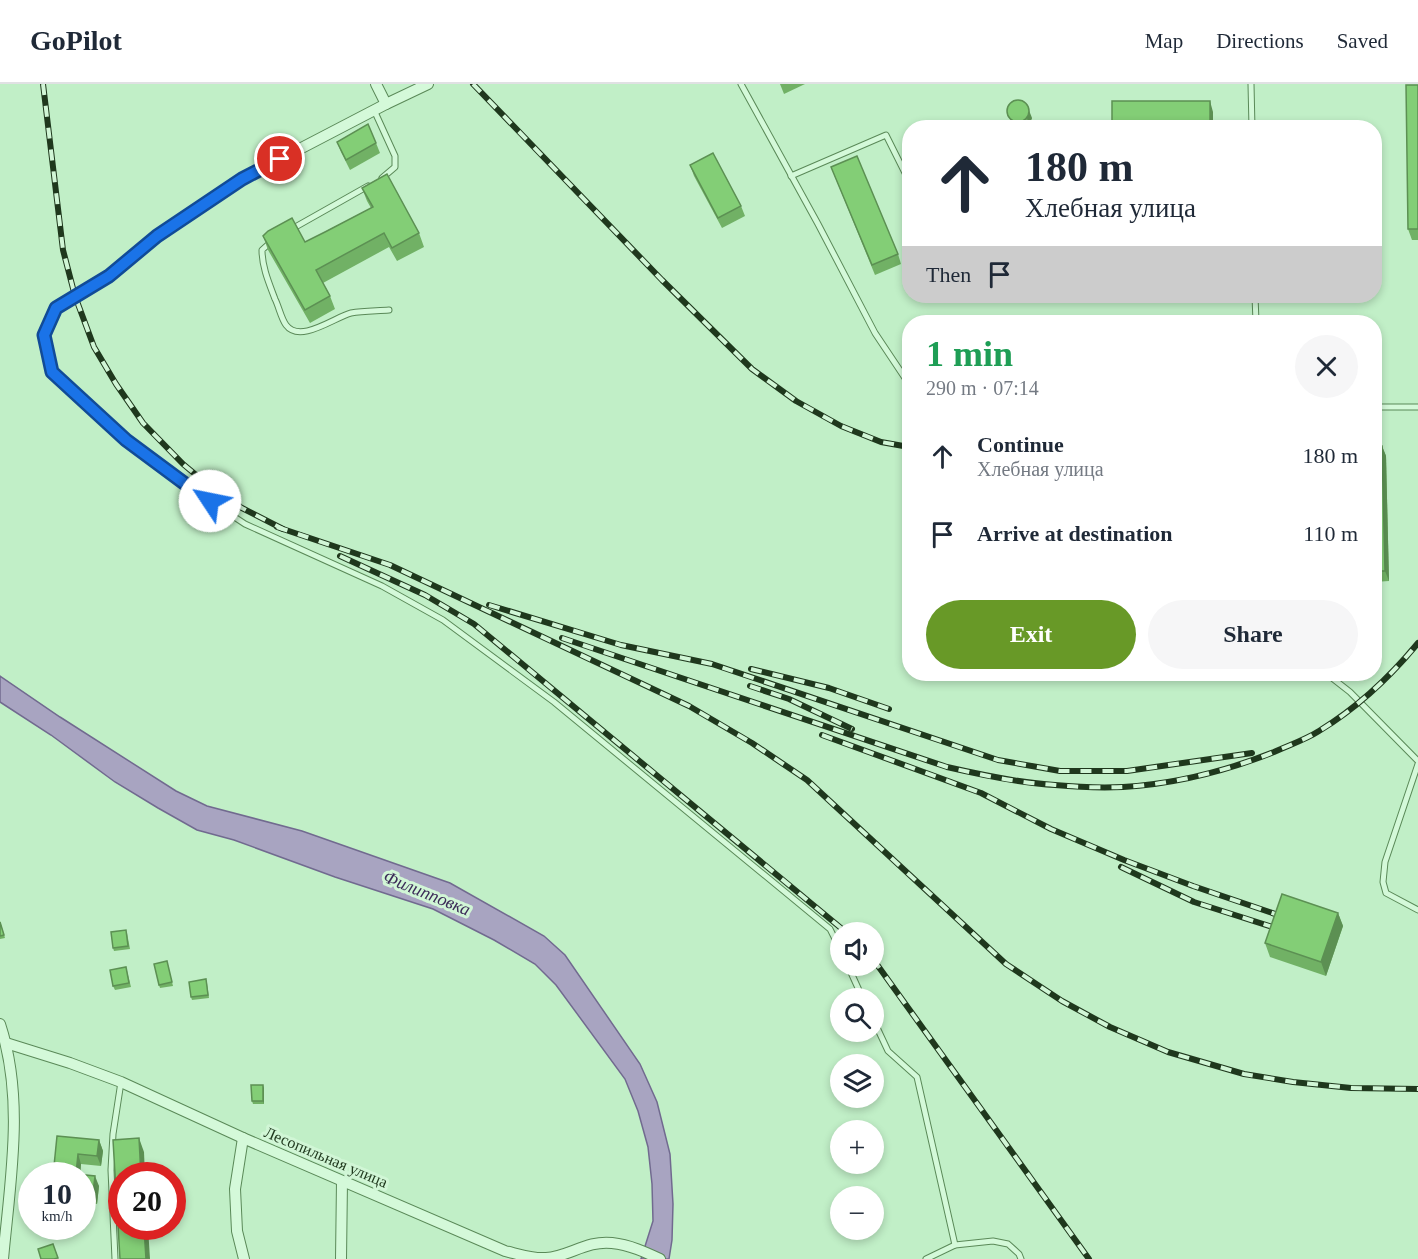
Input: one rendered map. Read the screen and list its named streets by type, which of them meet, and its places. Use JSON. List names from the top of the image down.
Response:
{
  "streets": {
    "street": ["Лесопильная улица"]
  },
  "water": ["Филипповка"],
  "page": {
    "header": "GoPilot",
    "nav": ["Map", "Directions", "Saved"],
    "turn": ["180 m", "Хлебная улица"],
    "then": "Then",
    "heading": ["1 min", "290 m · 07:14"],
    "list": [
      {
        "name": "Continue",
        "note": "Хлебная улица",
        "value": "180 m"
      },
      {
        "name": "Arrive at destination",
        "value": "110 m"
      }
    ],
    "buttons": ["Exit", "Share"],
    "map_buttons": ["+", "−"],
    "speed": "10 km/h",
    "limit": "20"
  }
}
